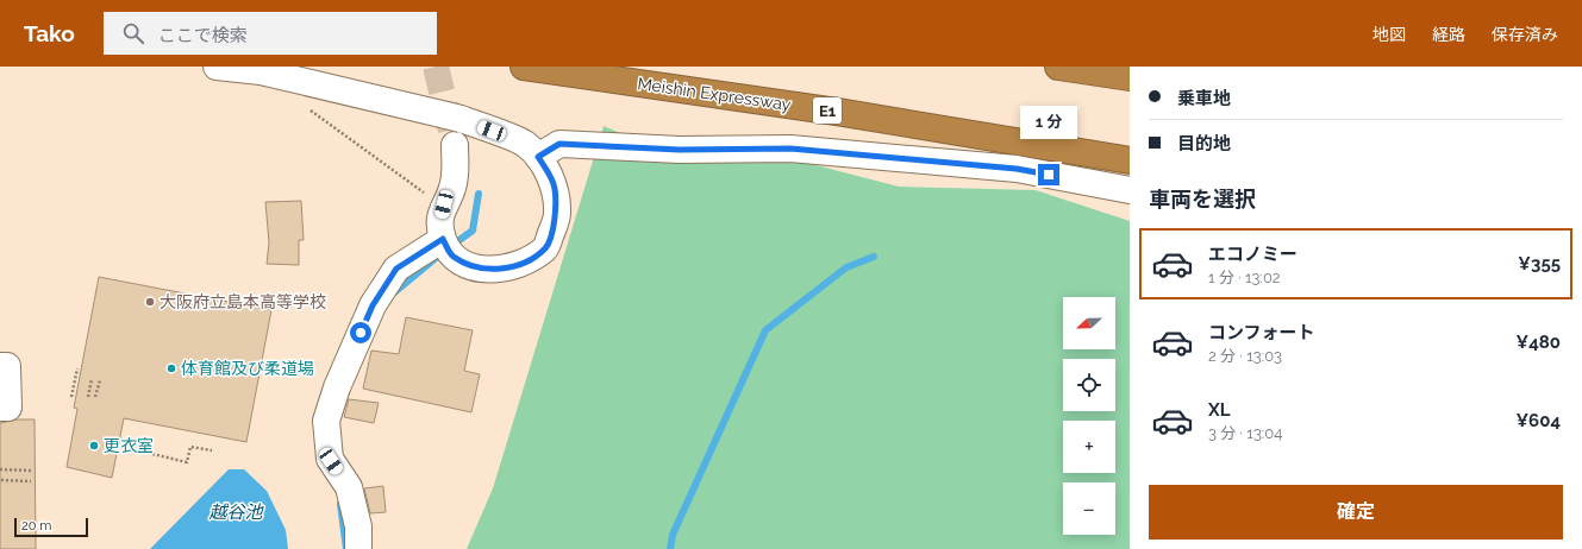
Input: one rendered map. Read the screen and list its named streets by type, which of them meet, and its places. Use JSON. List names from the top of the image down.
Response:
{
  "streets": {
    "highway": ["Meishin Expressway", "E1"]
  },
  "water": ["越谷池"],
  "places": ["大阪府立島本高等学校", "体育館及び柔道場", "更衣室"],
  "scale_bar": "20 m",
  "north": "left",
  "page": {
    "header": "Tako",
    "search": "ここで検索",
    "nav": ["地図", "経路", "保存済み"],
    "banner": ["乗車地", "目的地"],
    "bubble": "1 分",
    "heading": "車両を選択",
    "list": [
      {
        "name": "エコノミー",
        "note": "1 分 · 13:02",
        "value": "¥355"
      },
      {
        "name": "コンフォート",
        "note": "2 分 · 13:03",
        "value": "¥480"
      },
      {
        "name": "XL",
        "note": "3 分 · 13:04",
        "value": "¥604"
      }
    ],
    "map_buttons": ["+", "−"],
    "buttons": "確定",
    "scale": "20 m"
  }
}
